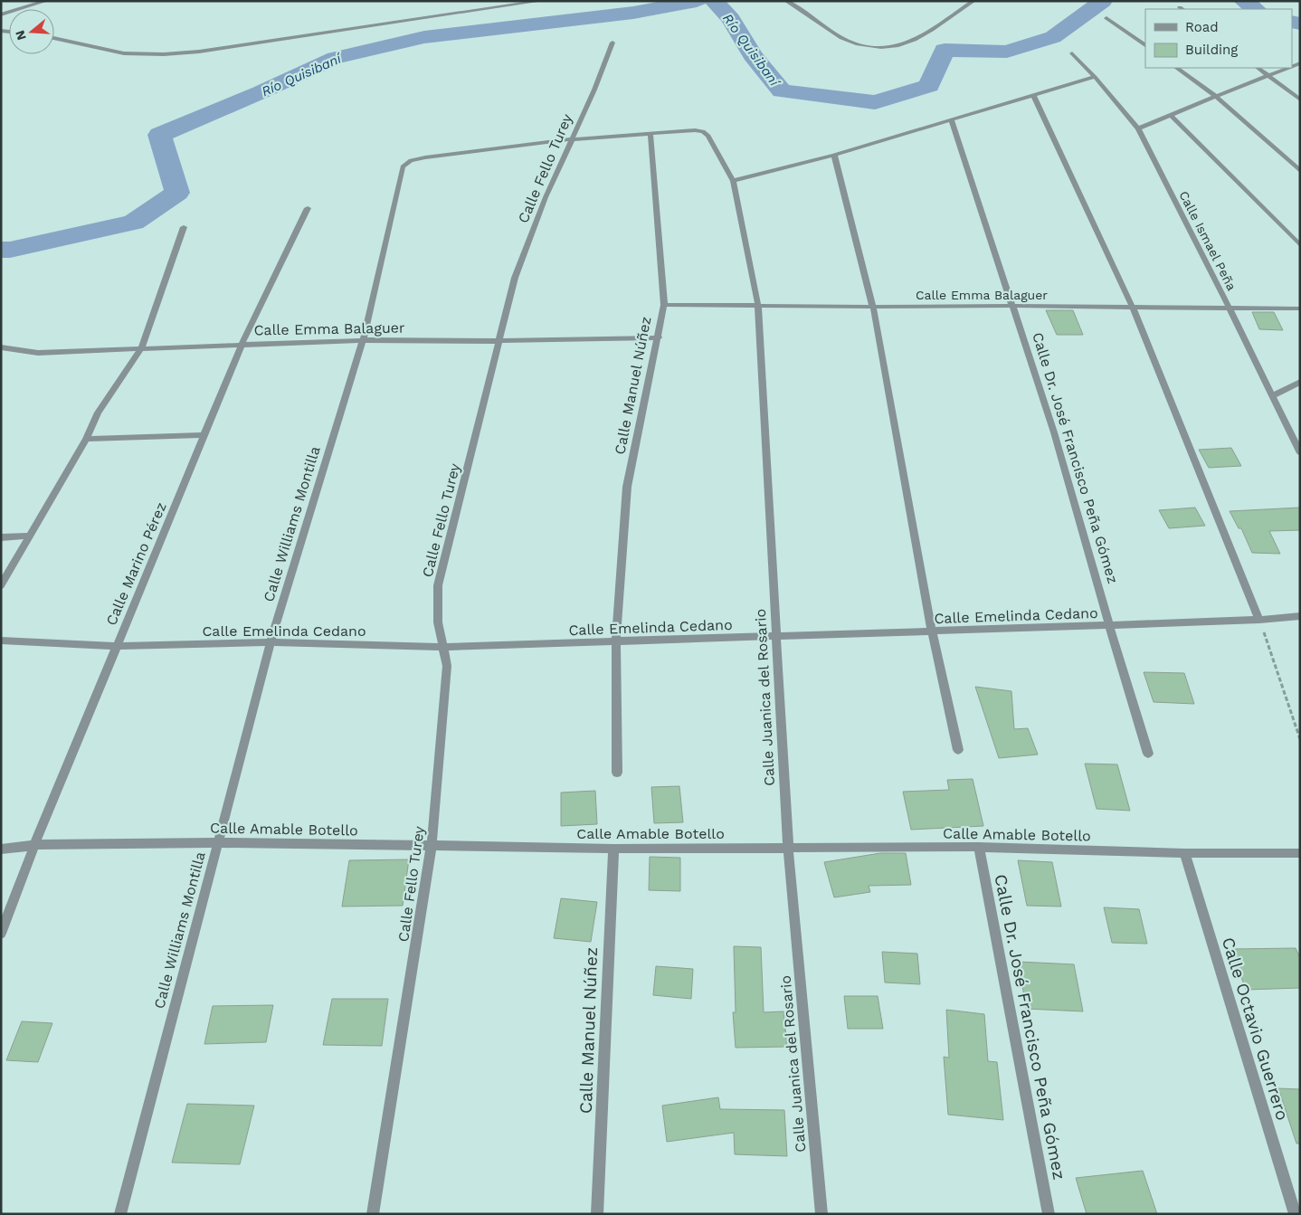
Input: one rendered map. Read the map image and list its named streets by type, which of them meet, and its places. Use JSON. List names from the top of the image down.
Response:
{
  "streets": {
    "street": [
      "Calle Fello Turey",
      "Calle Ismael Peña",
      "Calle Emma Balaguer",
      "Calle Manuel Núñez",
      "Calle Dr. José Francisco Peña Gómez",
      "Calle Williams Montilla",
      "Calle Marino Pérez",
      "Calle Emelinda Cedano",
      "Calle Juanica del Rosario",
      "Calle Amable Botello",
      "Calle Octavio Guerrero"
    ]
  },
  "crossings": [
    ["Calle Fello Turey", "Calle Emma Balaguer"],
    ["Calle Fello Turey", "Calle Williams Montilla"],
    ["Calle Fello Turey", "Calle Emelinda Cedano"],
    ["Calle Fello Turey", "Calle Amable Botello"],
    ["Calle Ismael Peña", "Calle Emma Balaguer"],
    ["Calle Emma Balaguer", "Calle Manuel Núñez"],
    ["Calle Emma Balaguer", "Calle Dr. José Francisco Peña Gómez"],
    ["Calle Emma Balaguer", "Calle Williams Montilla"],
    ["Calle Emma Balaguer", "Calle Marino Pérez"],
    ["Calle Emma Balaguer", "Calle Juanica del Rosario"],
    ["Calle Manuel Núñez", "Calle Emelinda Cedano"],
    ["Calle Manuel Núñez", "Calle Juanica del Rosario"],
    ["Calle Manuel Núñez", "Calle Amable Botello"],
    ["Calle Dr. José Francisco Peña Gómez", "Calle Emelinda Cedano"],
    ["Calle Dr. José Francisco Peña Gómez", "Calle Amable Botello"],
    ["Calle Williams Montilla", "Calle Emelinda Cedano"],
    ["Calle Williams Montilla", "Calle Amable Botello"],
    ["Calle Marino Pérez", "Calle Emelinda Cedano"],
    ["Calle Marino Pérez", "Calle Amable Botello"],
    ["Calle Emelinda Cedano", "Calle Juanica del Rosario"],
    ["Calle Juanica del Rosario", "Calle Amable Botello"],
    ["Calle Amable Botello", "Calle Octavio Guerrero"]
  ],
  "water": ["Río Quisibaní"],
  "legend": ["Road", "Building"],
  "north": "left"
}
